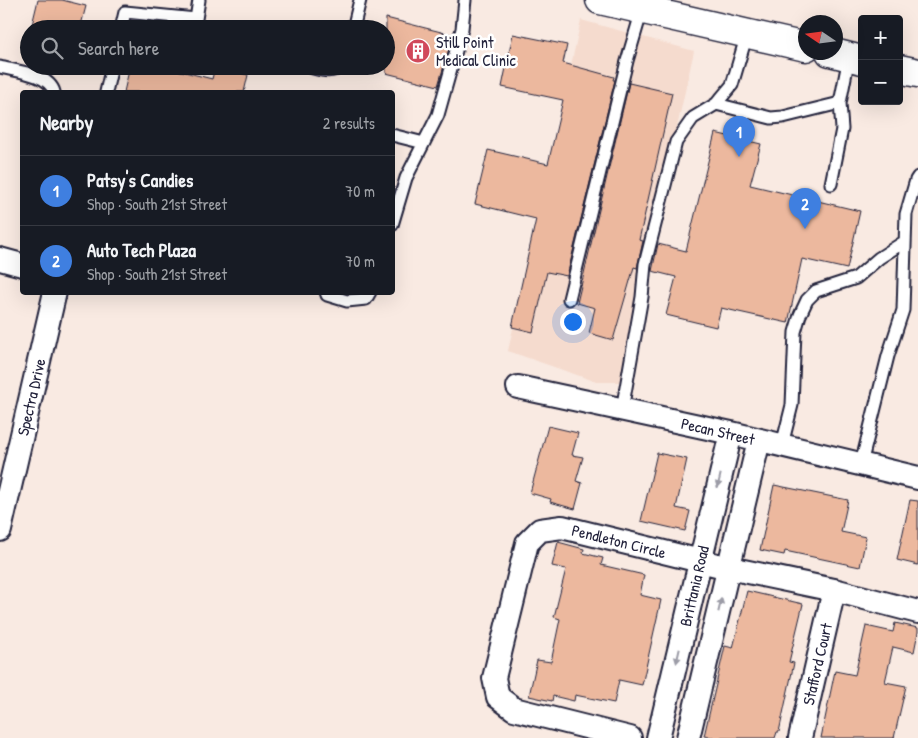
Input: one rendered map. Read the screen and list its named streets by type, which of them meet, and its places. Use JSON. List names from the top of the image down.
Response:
{
  "streets": {
    "street": [
      "Spectra Drive",
      "Pecan Street",
      "Pendleton Circle",
      "Brittania Road",
      "Stafford Court"
    ]
  },
  "crossings": [
    ["Pecan Street", "Brittania Road"],
    ["Pendleton Circle", "Brittania Road"],
    ["Pendleton Circle", "Stafford Court"]
  ],
  "places": {
    "building": ["Still Point Medical Clinic"]
  },
  "north": "left",
  "page": {
    "map_buttons": ["+", "−"],
    "search": "Search here",
    "heading": ["Nearby", "2 results"],
    "pins": ["1", "2"],
    "list": [
      {
        "mark": "1",
        "name": "Patsy's Candies",
        "note": "Shop · South 21st Street",
        "value": "70 m"
      },
      {
        "mark": "2",
        "name": "Auto Tech Plaza",
        "note": "Shop · South 21st Street",
        "value": "70 m"
      }
    ]
  }
}
